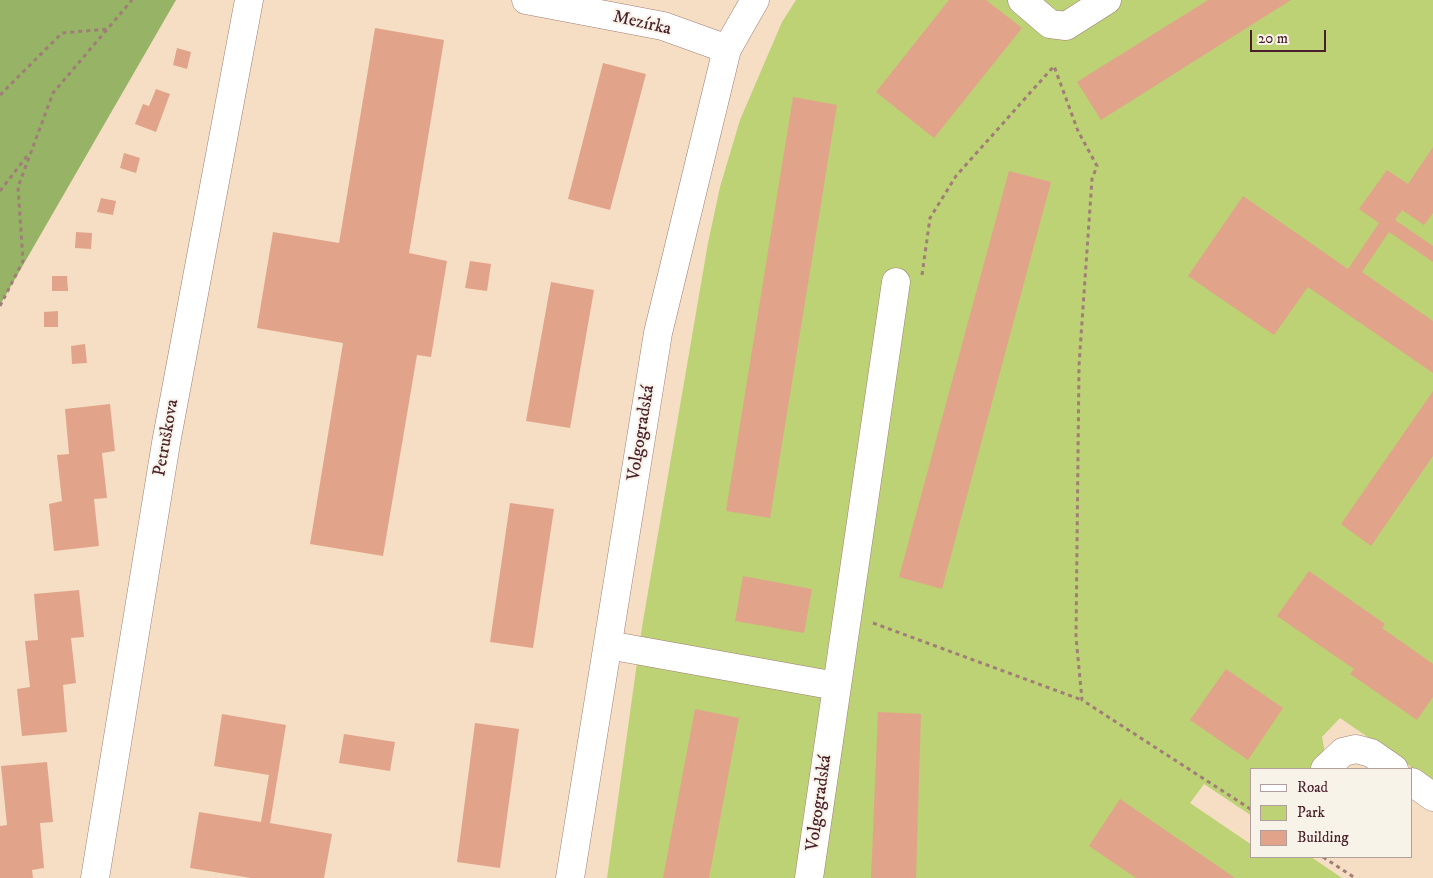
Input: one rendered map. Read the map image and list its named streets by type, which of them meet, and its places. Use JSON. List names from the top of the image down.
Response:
{
  "streets": {
    "street": ["Mezírka", "Volgogradská", "Petruškova"]
  },
  "crossings": [
    ["Mezírka", "Volgogradská"]
  ],
  "legend": ["Road", "Park", "Building"],
  "scale_bar": "20 m"
}
